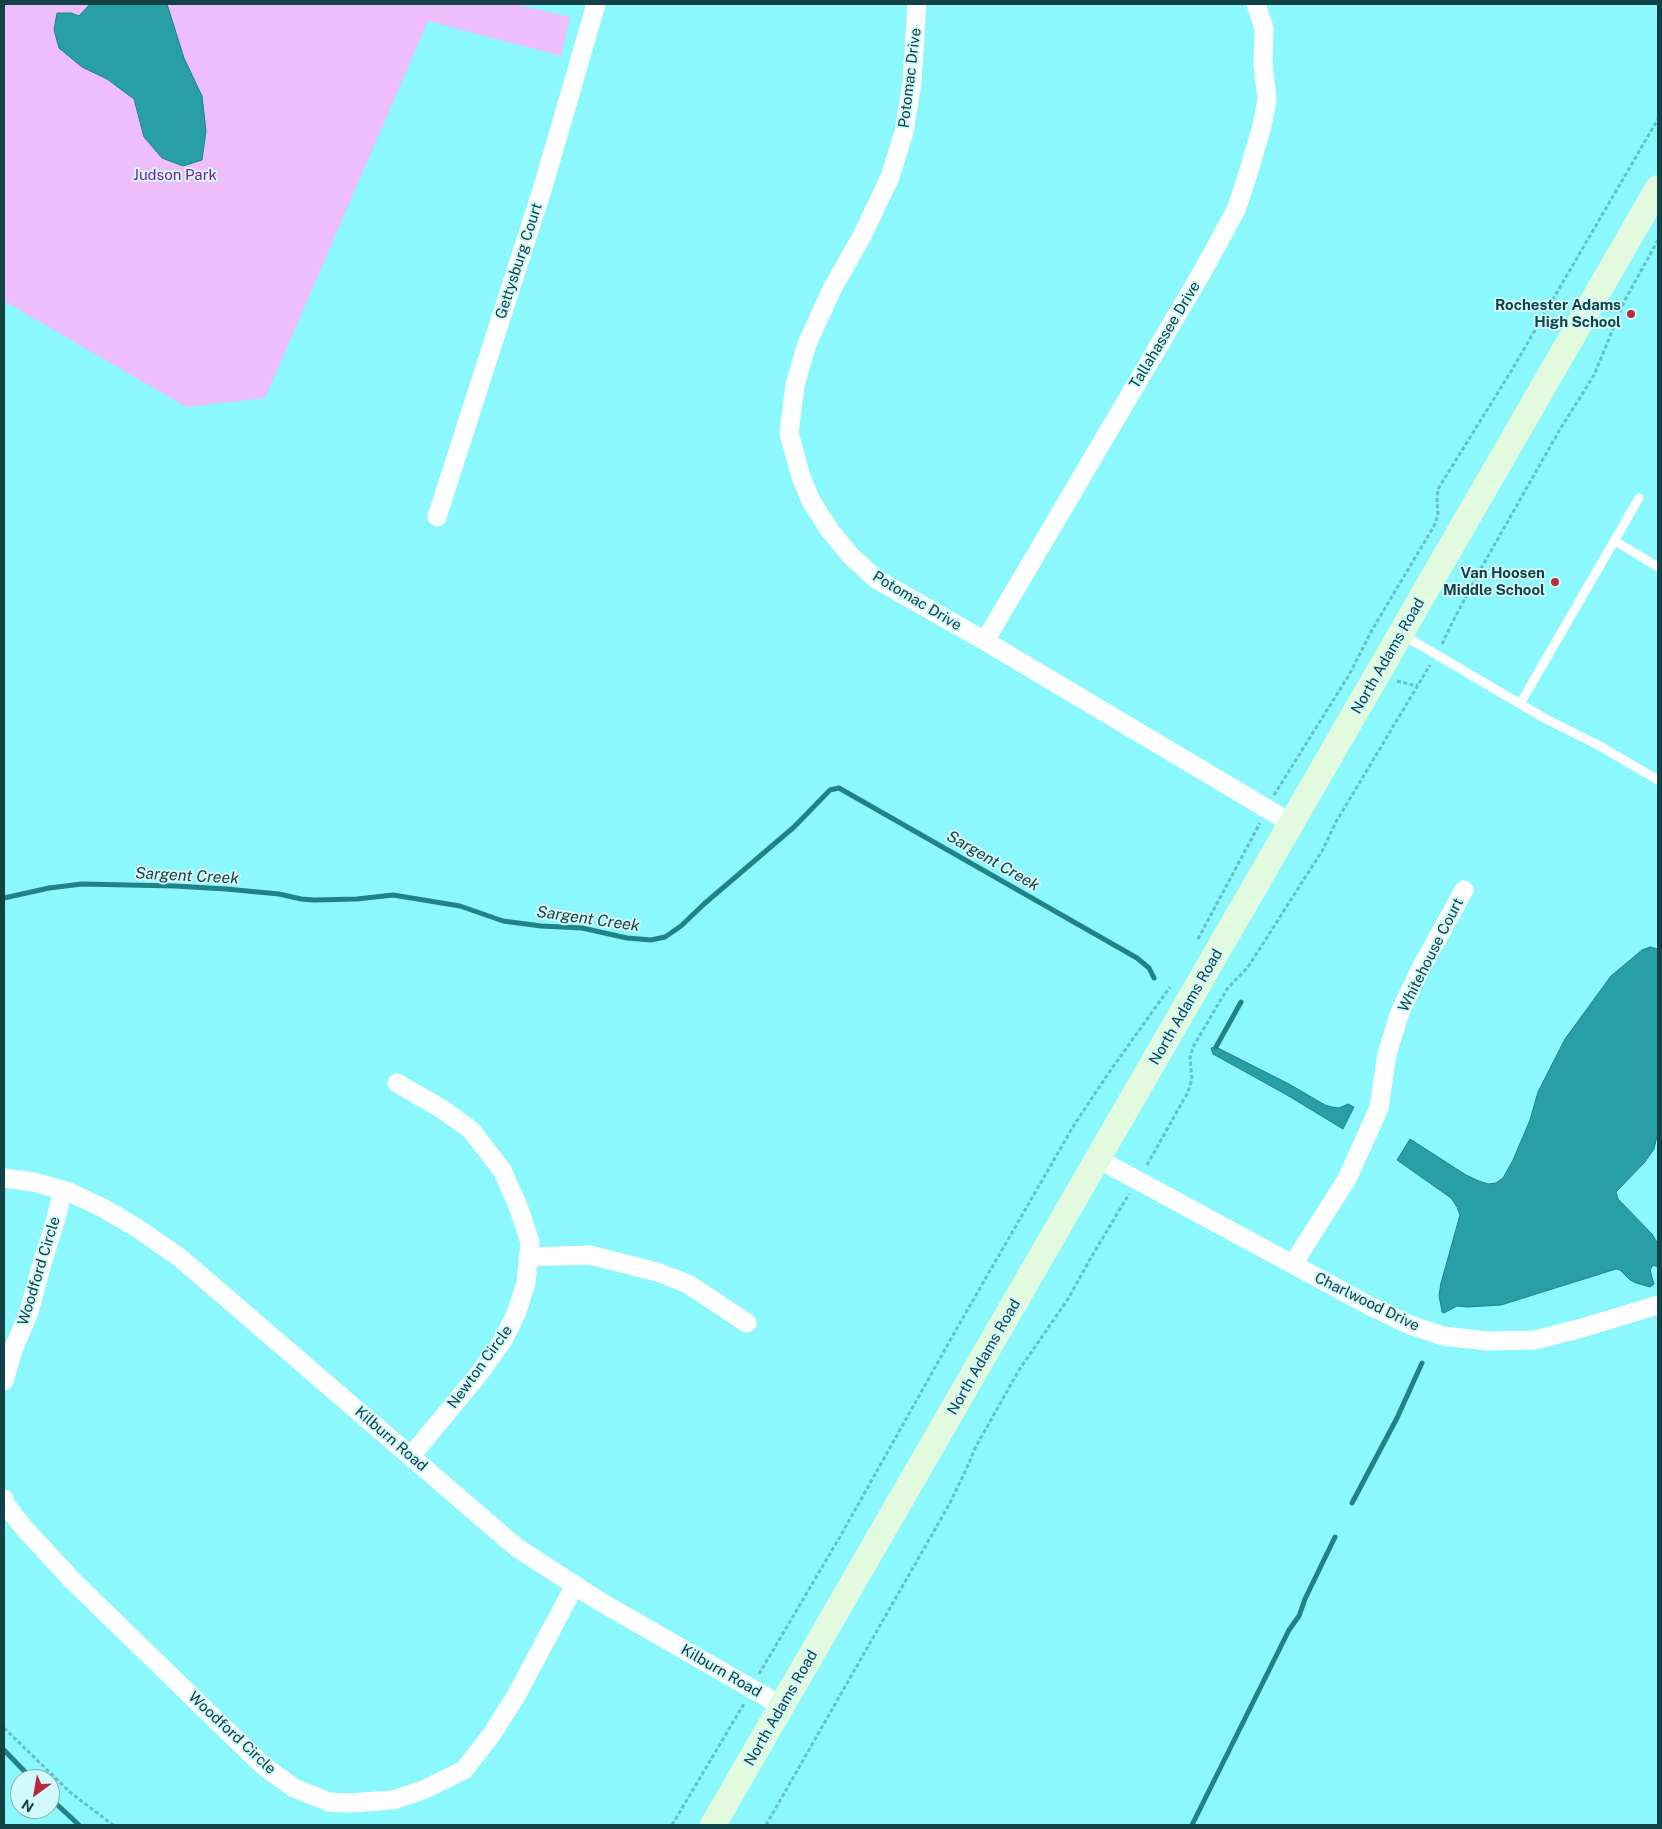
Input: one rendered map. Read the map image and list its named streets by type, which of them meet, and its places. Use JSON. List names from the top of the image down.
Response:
{
  "streets": {
    "main road": ["North Adams Road"],
    "street": [
      "Potomac Drive",
      "Gettysburg Court",
      "Tallahassee Drive",
      "Whitehouse Court",
      "Woodford Circle",
      "Charlwood Drive",
      "Newton Circle",
      "Kilburn Road"
    ]
  },
  "crossings": [
    ["Potomac Drive", "Tallahassee Drive"],
    ["Potomac Drive", "North Adams Road"],
    ["North Adams Road", "Charlwood Drive"],
    ["North Adams Road", "Kilburn Road"],
    ["Whitehouse Court", "Charlwood Drive"],
    ["Woodford Circle", "Kilburn Road"],
    ["Newton Circle", "Kilburn Road"]
  ],
  "water": ["Sargent Creek"],
  "parks": ["Judson Park"],
  "places": ["Rochester Adams High School", "Van Hoosen Middle School"],
  "north": "bottom left"
}
